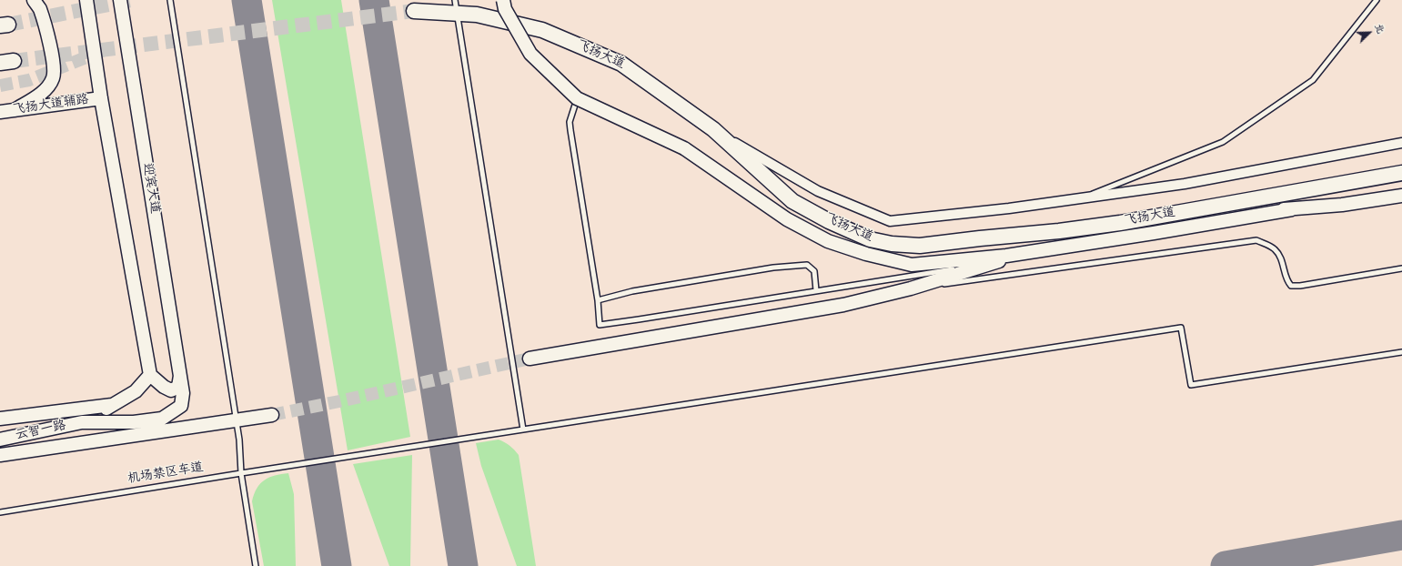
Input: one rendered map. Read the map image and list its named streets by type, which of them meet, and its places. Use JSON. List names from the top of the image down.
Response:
{
  "streets": {
    "main road": [
      "飞扬大道",
      "飞扬大道辅路",
      "迎宾大道",
      "云智一路"
    ],
    "lane": ["机场禁区车道"]
  },
  "crossings": [
    ["迎宾大道", "云智一路"]
  ],
  "north": "top right"
}
